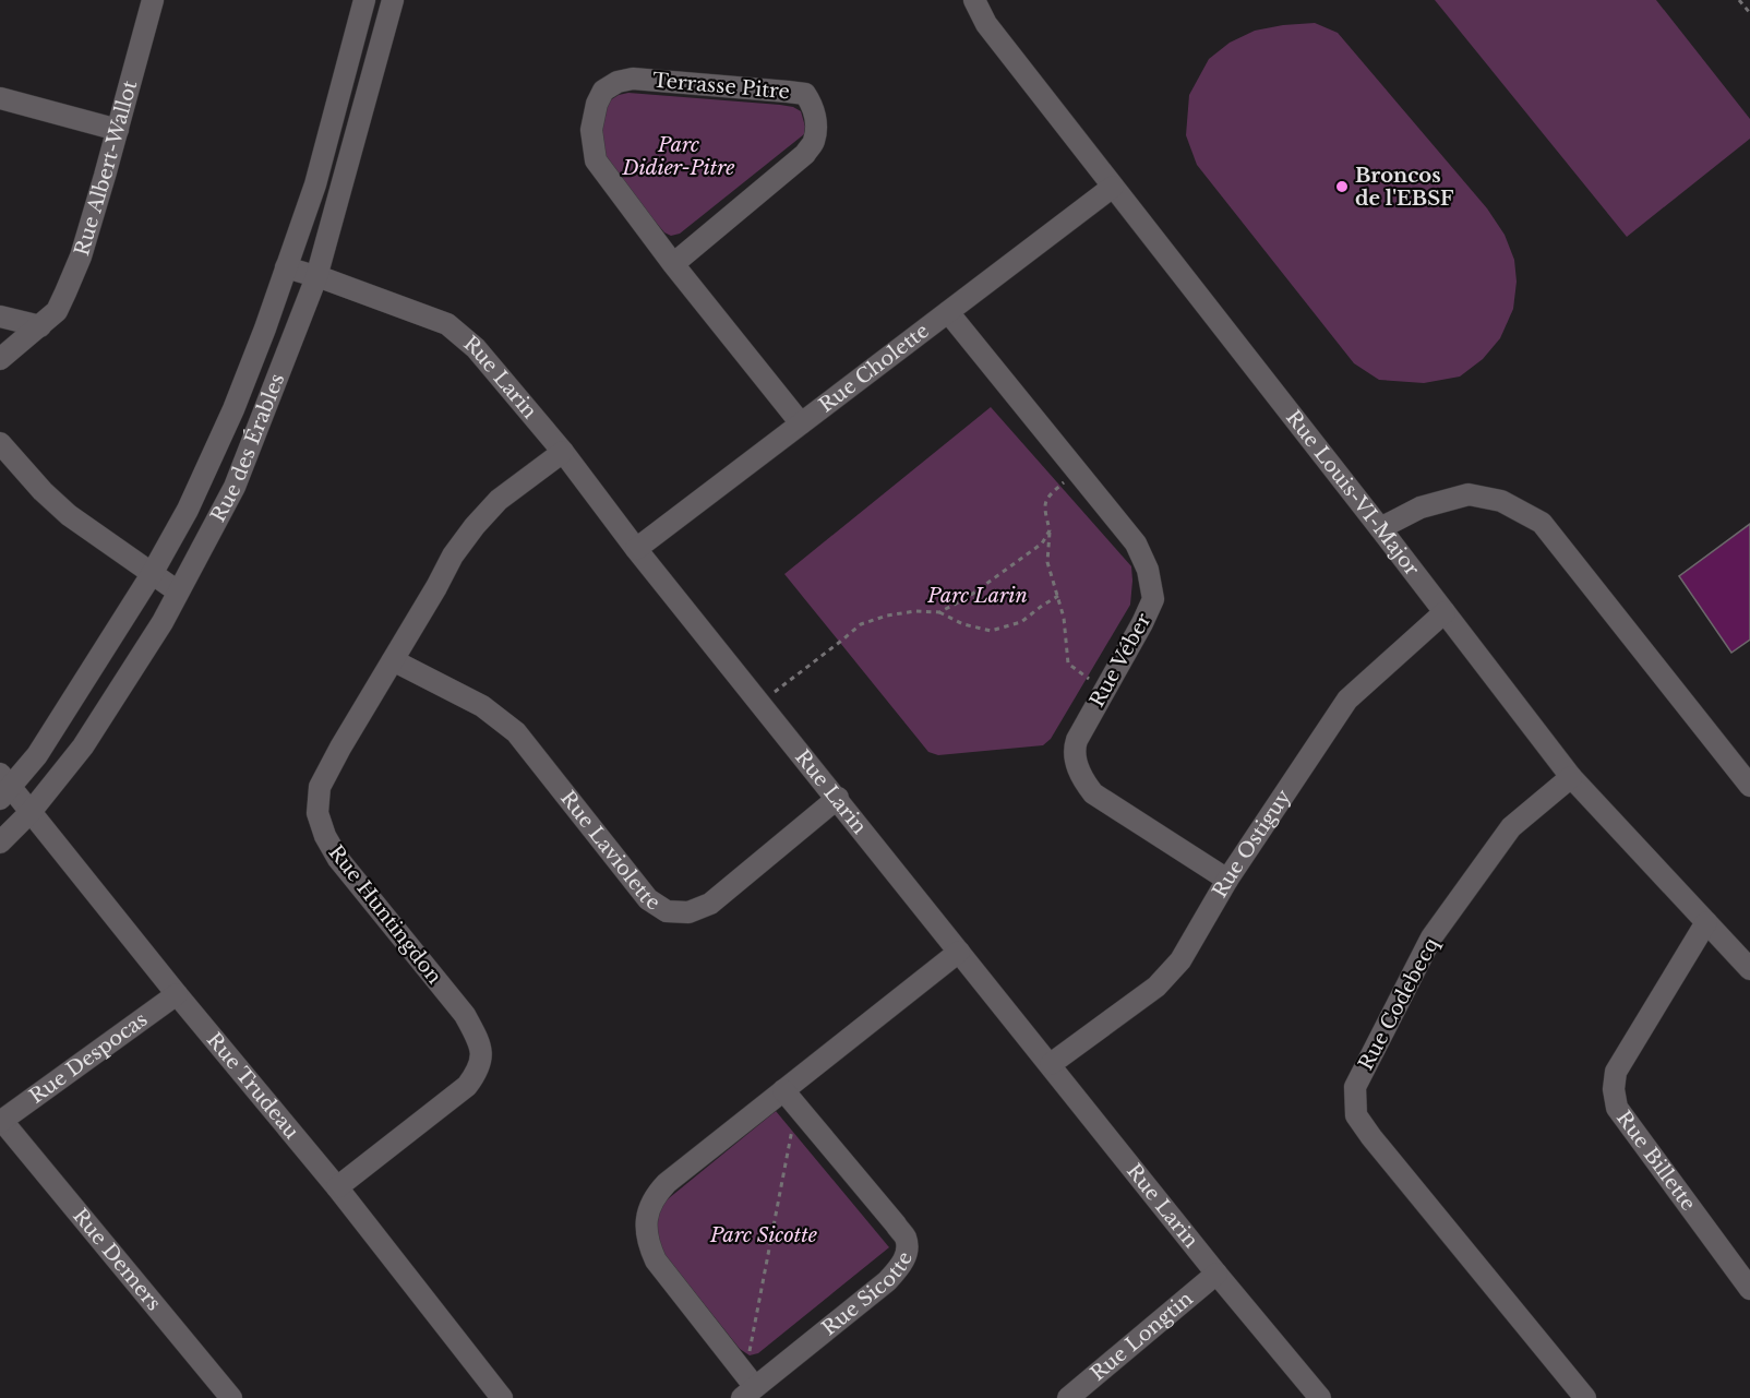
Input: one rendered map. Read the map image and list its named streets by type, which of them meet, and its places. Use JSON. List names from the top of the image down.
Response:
{
  "streets": {
    "street": [
      "Terrasse Pitre",
      "Rue Albert-Wallot",
      "Rue Cholette",
      "Rue Larin",
      "Rue des Érables",
      "Rue Louis-VI-Major",
      "Rue Véber",
      "Rue Ostiguy",
      "Rue Laviolette",
      "Rue Huntingdon",
      "Rue Codebecq",
      "Rue Despocas",
      "Rue Trudeau",
      "Rue Billette",
      "Rue Demers",
      "Rue Sicotte",
      "Rue Longtin"
    ]
  },
  "crossings": [
    ["Terrasse Pitre", "Rue Cholette"],
    ["Rue Cholette", "Rue Larin"],
    ["Rue Cholette", "Rue Louis-VI-Major"],
    ["Rue Cholette", "Rue Véber"],
    ["Rue Larin", "Rue des Érables"],
    ["Rue Larin", "Rue Ostiguy"],
    ["Rue Larin", "Rue Laviolette"],
    ["Rue Larin", "Rue Huntingdon"],
    ["Rue Larin", "Rue Sicotte"],
    ["Rue Larin", "Rue Longtin"],
    ["Rue des Érables", "Rue Trudeau"],
    ["Rue Louis-VI-Major", "Rue Ostiguy"],
    ["Rue Louis-VI-Major", "Rue Codebecq"],
    ["Rue Louis-VI-Major", "Rue Billette"],
    ["Rue Véber", "Rue Ostiguy"],
    ["Rue Laviolette", "Rue Huntingdon"],
    ["Rue Huntingdon", "Rue Trudeau"],
    ["Rue Despocas", "Rue Trudeau"],
    ["Rue Despocas", "Rue Demers"]
  ],
  "parks": ["Parc Didier-Pitre", "Parc Larin", "Parc Sicotte"],
  "places": ["Broncos de l'EBSF"]
}
